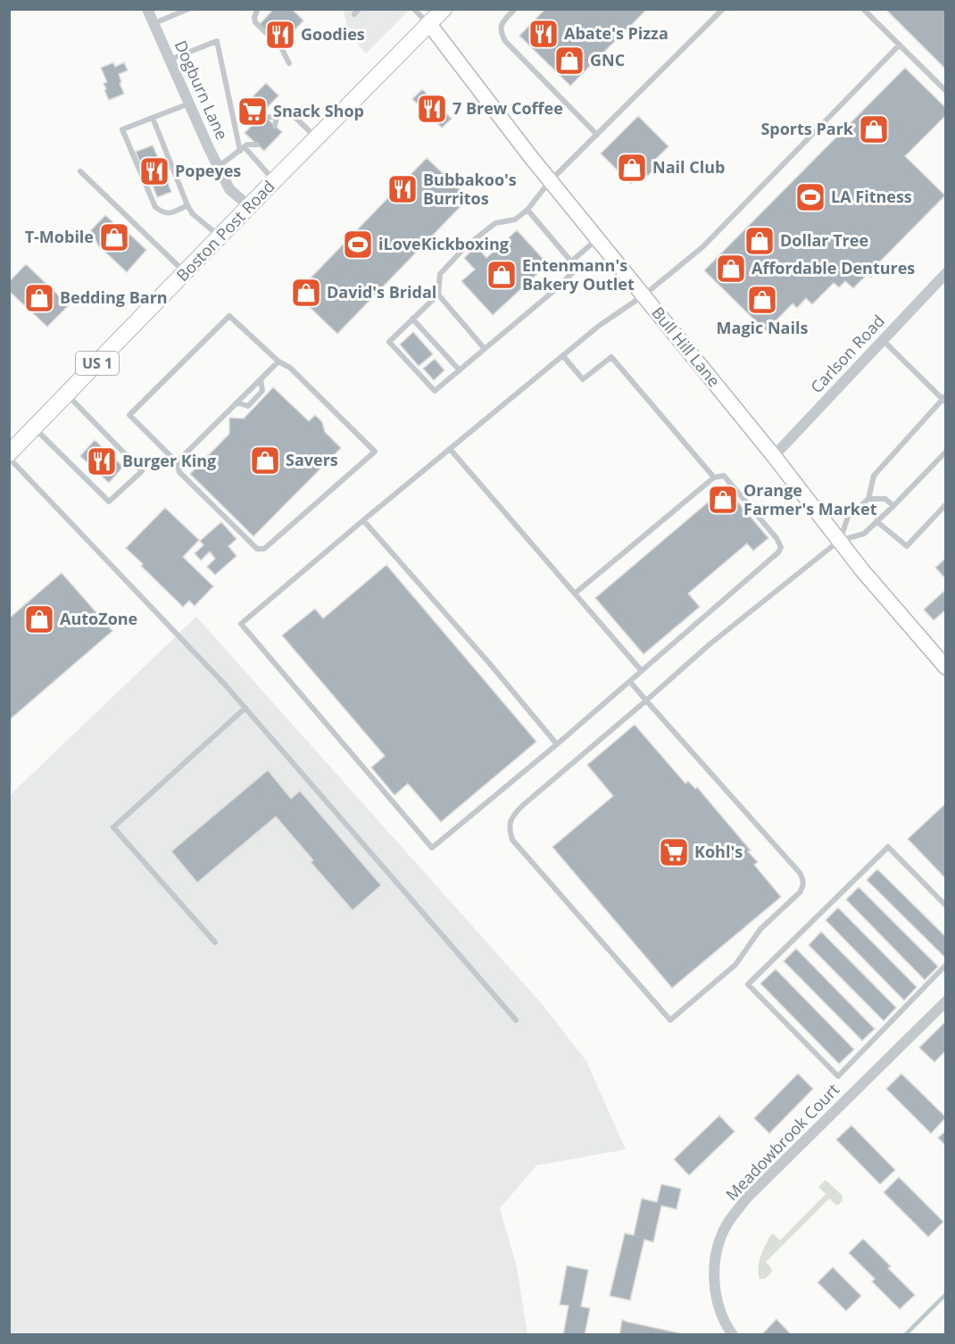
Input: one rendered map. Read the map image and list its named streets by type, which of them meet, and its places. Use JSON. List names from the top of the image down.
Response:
{
  "streets": {
    "main road": ["Boston Post Road", "Bull Hill Lane", "US 1"],
    "street": ["Dogburn Lane", "Carlson Road", "Meadowbrook Court"]
  },
  "crossings": [
    ["Dogburn Lane", "Boston Post Road"],
    ["Boston Post Road", "Bull Hill Lane"],
    ["Bull Hill Lane", "Carlson Road"]
  ],
  "places": {
    "restaurant": [
      "Abate's Pizza",
      "Goodies",
      "7 Brew Coffee",
      "Popeyes",
      "Bubbakoo's Burritos",
      "Burger King"
    ],
    "shop": [
      "GNC",
      "Sports Park",
      "Nail Club",
      "T-Mobile",
      "Dollar Tree",
      "Affordable Dentures",
      "Entenmann's Bakery Outlet",
      "David's Bridal",
      "Bedding Barn",
      "Magic Nails",
      "Savers",
      "Orange Farmer's Market",
      "AutoZone"
    ],
    "supermarket": ["Snack Shop", "Kohl's"],
    "sports": ["LA Fitness", "iLoveKickboxing"]
  }
}
